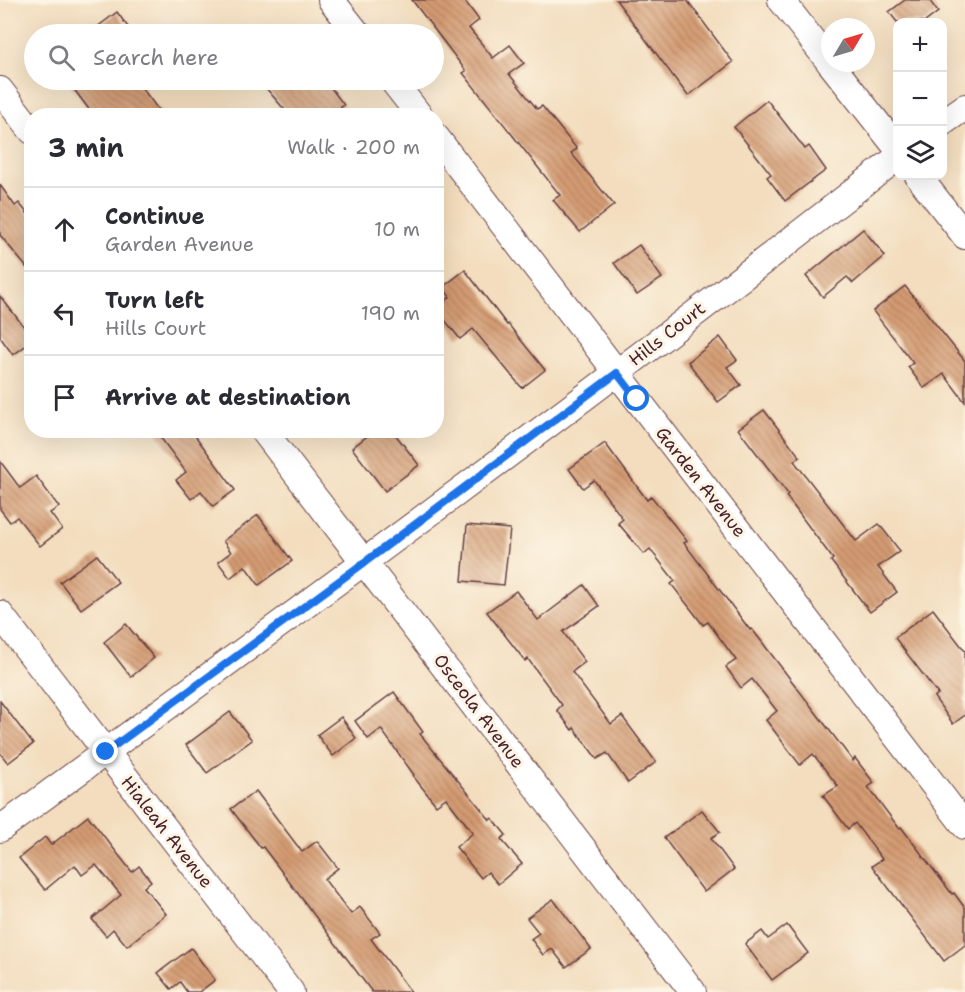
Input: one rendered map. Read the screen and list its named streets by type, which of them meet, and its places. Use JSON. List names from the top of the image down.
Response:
{
  "streets": {
    "street": [
      "Hills Court",
      "Garden Avenue",
      "Osceola Avenue",
      "Hialeah Avenue"
    ]
  },
  "crossings": [
    ["Hills Court", "Garden Avenue"],
    ["Hills Court", "Osceola Avenue"],
    ["Hills Court", "Hialeah Avenue"]
  ],
  "north": "top right",
  "page": {
    "map_buttons": ["+", "−"],
    "search": "Search here",
    "heading": ["3 min", "Walk · 200 m"],
    "list": [
      ["Continue", "Garden Avenue", "10 m"],
      ["Turn left", "Hills Court", "190 m"],
      "Arrive at destination"
    ]
  }
}
